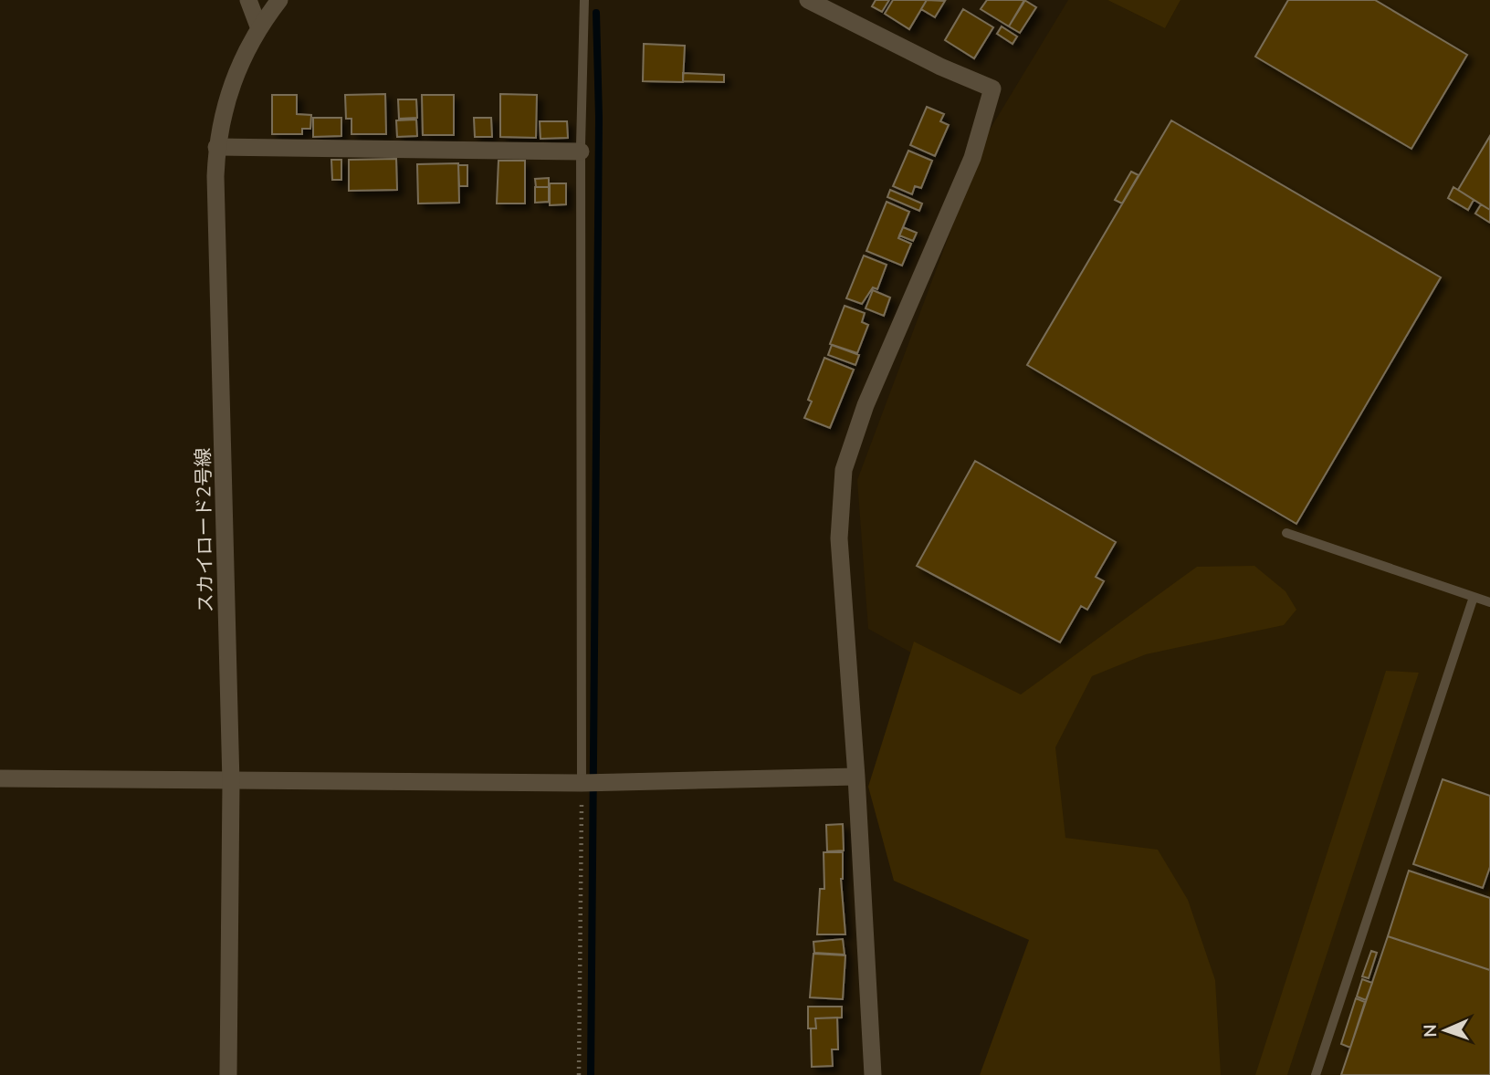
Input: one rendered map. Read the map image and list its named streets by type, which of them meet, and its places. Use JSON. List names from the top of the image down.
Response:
{
  "streets": {
    "street": ["スカイロード2号線"]
  },
  "north": "left"
}
